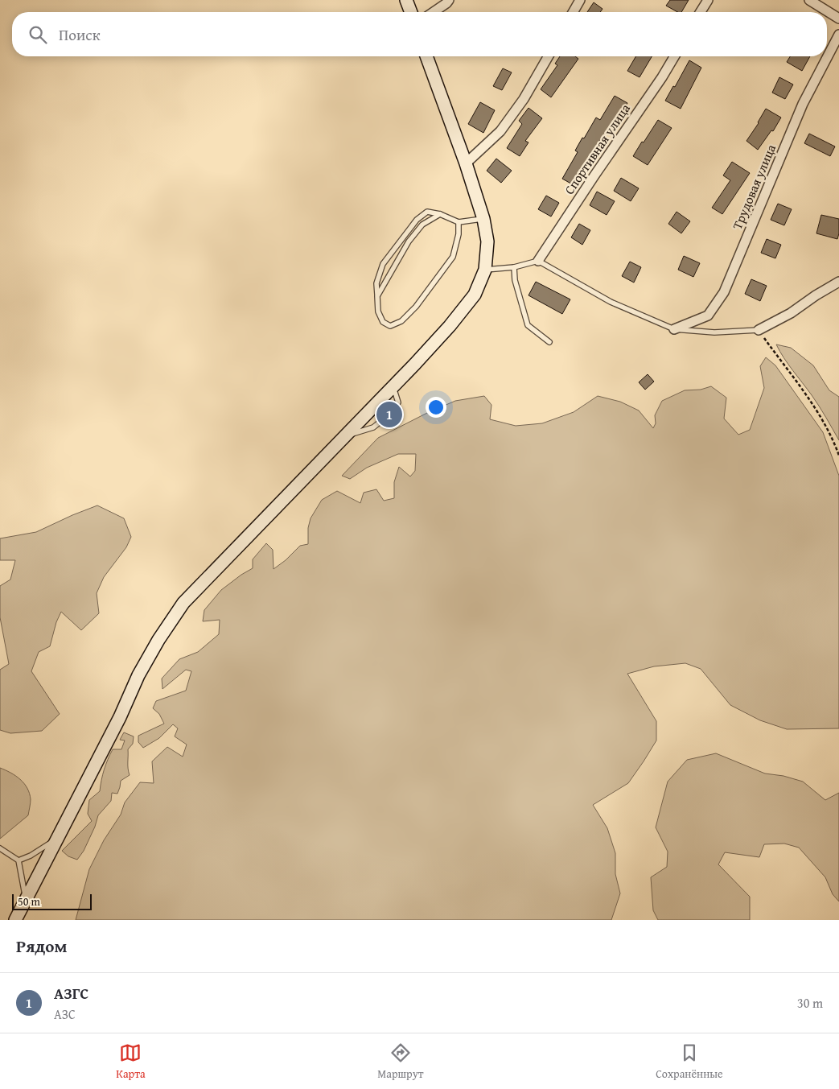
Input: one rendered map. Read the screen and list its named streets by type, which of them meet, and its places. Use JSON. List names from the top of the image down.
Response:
{
  "streets": {
    "street": ["Спортивная улица", "Трудовая улица"]
  },
  "scale_bar": "50 m",
  "page": {
    "search": "Поиск",
    "pins": "1",
    "scale": "50 m",
    "heading": "Рядом",
    "list": [
      {
        "mark": "1",
        "name": "АЗГС",
        "note": "АЗС",
        "value": "30 m"
      }
    ],
    "nav": ["Карта", "Маршрут", "Сохранённые"]
  }
}
